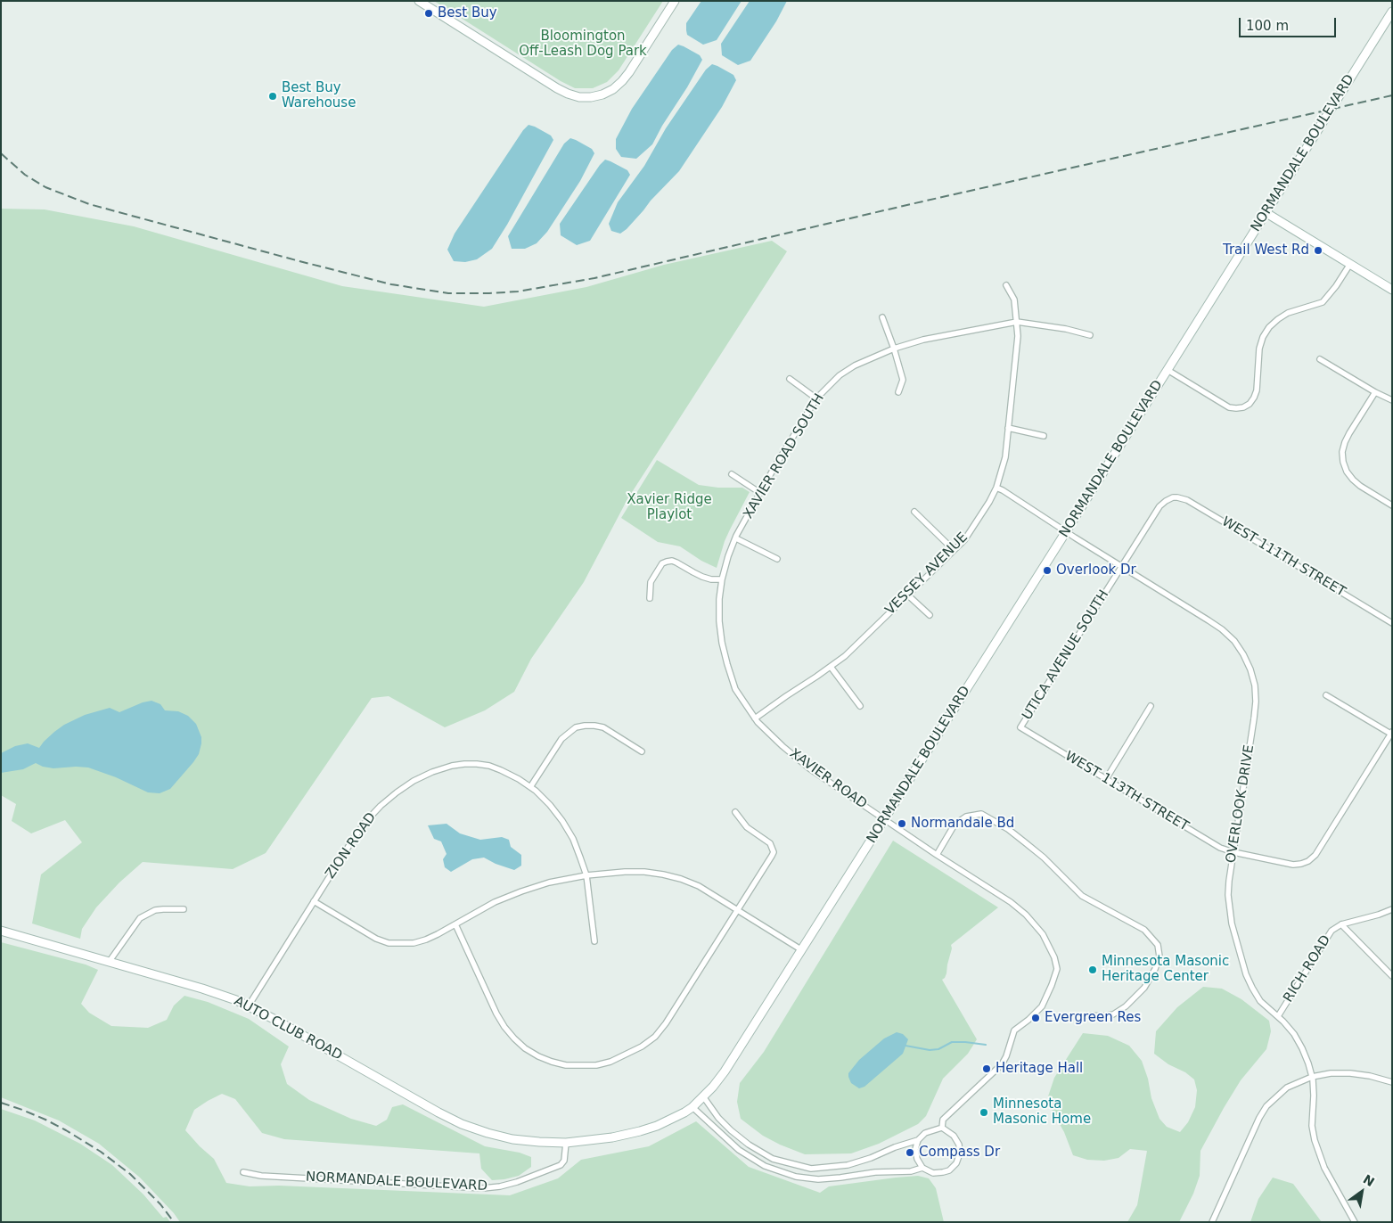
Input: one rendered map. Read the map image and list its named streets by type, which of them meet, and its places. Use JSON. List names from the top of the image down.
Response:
{
  "streets": {
    "street": [
      "NORMANDALE BOULEVARD",
      "XAVIER ROAD SOUTH",
      "WEST 111TH STREET",
      "VESSEY AVENUE",
      "UTICA AVENUE SOUTH",
      "XAVIER ROAD",
      "WEST 113TH STREET",
      "OVERLOOK DRIVE",
      "ZION ROAD",
      "RICH ROAD",
      "AUTO CLUB ROAD"
    ]
  },
  "crossings": [
    ["NORMANDALE BOULEVARD", "XAVIER ROAD"],
    ["NORMANDALE BOULEVARD", "OVERLOOK DRIVE"],
    ["NORMANDALE BOULEVARD", "AUTO CLUB ROAD"],
    ["XAVIER ROAD SOUTH", "VESSEY AVENUE"],
    ["XAVIER ROAD SOUTH", "XAVIER ROAD"],
    ["WEST 111TH STREET", "UTICA AVENUE SOUTH"],
    ["VESSEY AVENUE", "XAVIER ROAD"],
    ["VESSEY AVENUE", "OVERLOOK DRIVE"],
    ["UTICA AVENUE SOUTH", "WEST 113TH STREET"],
    ["UTICA AVENUE SOUTH", "OVERLOOK DRIVE"],
    ["WEST 113TH STREET", "OVERLOOK DRIVE"],
    ["OVERLOOK DRIVE", "RICH ROAD"],
    ["ZION ROAD", "AUTO CLUB ROAD"]
  ],
  "parks": ["Bloomington Off-Leash Dog Park", "Xavier Ridge Playlot"],
  "places": [
    "Best Buy",
    "Best Buy Warehouse",
    "Trail West Rd",
    "Overlook Dr",
    "Normandale Bd",
    "Minnesota Masonic Heritage Center",
    "Evergreen Res",
    "Heritage Hall",
    "Minnesota Masonic Home",
    "Compass Dr"
  ],
  "scale_bar": "100 m",
  "north": "top right"
}
